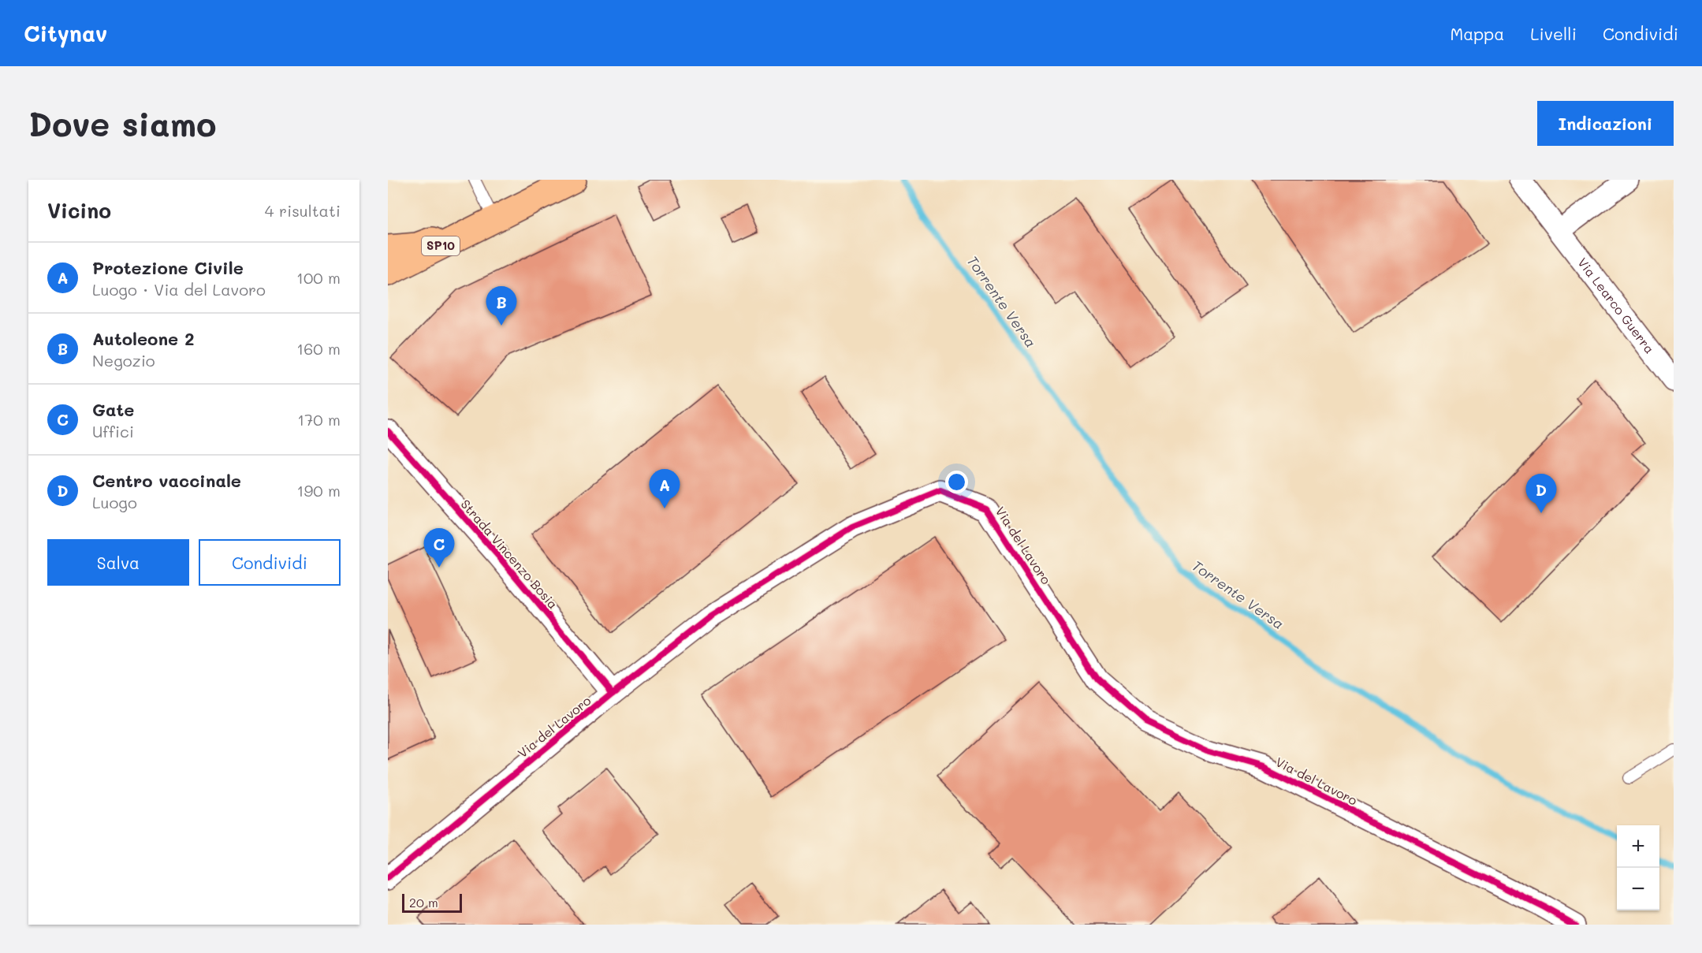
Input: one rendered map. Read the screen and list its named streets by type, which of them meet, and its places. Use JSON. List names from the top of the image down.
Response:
{
  "streets": {
    "main road": ["SP10"],
    "street": ["Via Learco Guerra", "Via del Lavoro", "Strada Vincenzo Bosia"]
  },
  "crossings": [
    ["Via del Lavoro", "Strada Vincenzo Bosia"]
  ],
  "water": ["Torrente Versa"],
  "scale_bar": "20 m",
  "page": {
    "header": "Citynav",
    "nav": ["Mappa", "Livelli", "Condividi"],
    "buttons": [
      "Indicazioni",
      ["Salva", "Condividi"]
    ],
    "title": "Dove siamo",
    "heading": ["Vicino", "4 risultati"],
    "list": [
      {
        "mark": "A",
        "name": "Protezione Civile",
        "note": "Luogo · Via del Lavoro",
        "value": "100 m"
      },
      {
        "mark": "B",
        "name": "Autoleone 2",
        "note": "Negozio",
        "value": "160 m"
      },
      {
        "mark": "C",
        "name": "Gate",
        "note": "Uffici",
        "value": "170 m"
      },
      {
        "mark": "D",
        "name": "Centro vaccinale",
        "note": "Luogo",
        "value": "190 m"
      }
    ],
    "pins": [
      "B",
      "A",
      "D",
      "C"
    ],
    "map_buttons": ["+", "−"],
    "scale": "20 m"
  }
}
